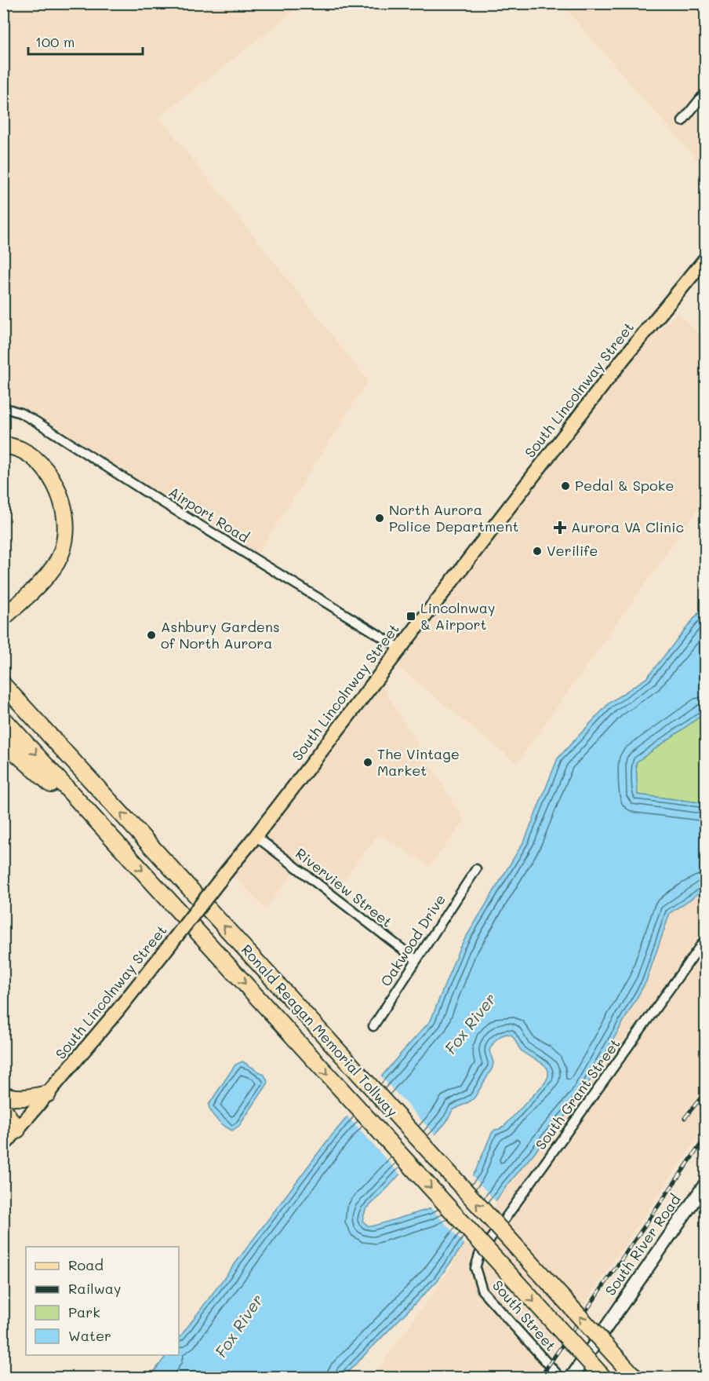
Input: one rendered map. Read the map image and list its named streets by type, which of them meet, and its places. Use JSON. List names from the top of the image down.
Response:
{
  "streets": {
    "highway": ["Ronald Reagan Memorial Tollway"],
    "main road": ["South Lincolnway Street", "South River Road"],
    "street": [
      "Airport Road",
      "Riverview Street",
      "Oakwood Drive",
      "South Grant Street",
      "South Street"
    ]
  },
  "crossings": [
    ["South Lincolnway Street", "Airport Road"],
    ["South Lincolnway Street", "Riverview Street"],
    ["Riverview Street", "Oakwood Drive"],
    ["South Grant Street", "South Street"]
  ],
  "water": ["Fox River"],
  "places": {
    "other": [
      "Pedal & Spoke",
      "North Aurora Police Department",
      "Verilife",
      "Ashbury Gardens of North Aurora",
      "The Vintage Market"
    ],
    "health": ["Aurora VA Clinic"],
    "transit": ["Lincolnway & Airport"]
  },
  "legend": [
    "Road",
    "Railway",
    "Park",
    "Water"
  ],
  "scale_bar": "100 m"
}
